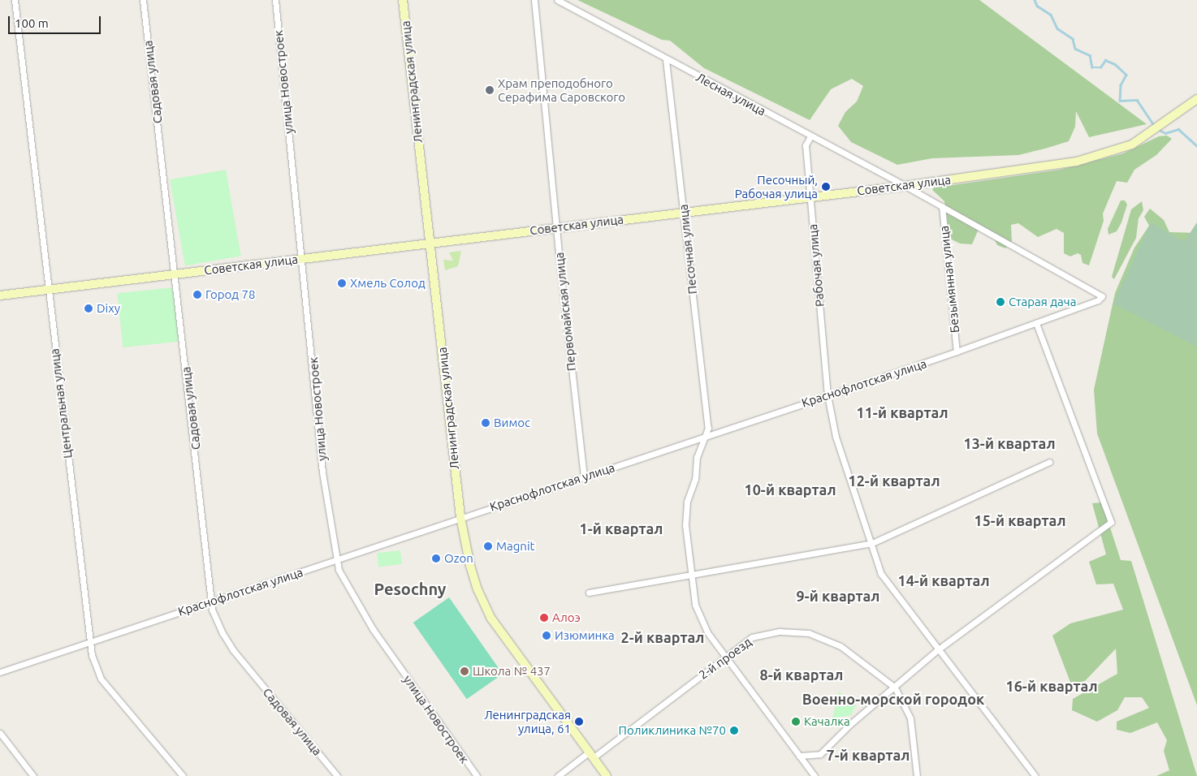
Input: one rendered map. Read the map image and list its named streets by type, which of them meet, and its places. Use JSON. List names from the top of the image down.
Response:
{
  "streets": {
    "main road": ["Ленинградская улица", "Советская улица"],
    "street": [
      "Садовая улица",
      "улица Новостроек",
      "Лесная улица",
      "Песочная улица",
      "Рабочая улица",
      "Безымянная улица",
      "Первомайская улица",
      "Краснофлотская улица",
      "Центральная улица",
      "2-й проезд"
    ]
  },
  "crossings": [
    ["Садовая улица", "Советская улица"],
    ["Садовая улица", "Краснофлотская улица"],
    ["улица Новостроек", "Советская улица"],
    ["улица Новостроек", "Краснофлотская улица"],
    ["Ленинградская улица", "Советская улица"],
    ["Ленинградская улица", "Краснофлотская улица"],
    ["Ленинградская улица", "2-й проезд"],
    ["Лесная улица", "Советская улица"],
    ["Лесная улица", "Песочная улица"],
    ["Лесная улица", "Рабочая улица"],
    ["Лесная улица", "Безымянная улица"],
    ["Лесная улица", "Краснофлотская улица"],
    ["Советская улица", "Песочная улица"],
    ["Советская улица", "Рабочая улица"],
    ["Советская улица", "Первомайская улица"],
    ["Советская улица", "Центральная улица"],
    ["Песочная улица", "Краснофлотская улица"],
    ["Песочная улица", "2-й проезд"],
    ["Рабочая улица", "Краснофлотская улица"],
    ["Безымянная улица", "Краснофлотская улица"],
    ["Первомайская улица", "Краснофлотская улица"],
    ["Краснофлотская улица", "Центральная улица"]
  ],
  "districts": [
    "11-й квартал",
    "13-й квартал",
    "12-й квартал",
    "10-й квартал",
    "15-й квартал",
    "1-й квартал",
    "14-й квартал",
    "Pesochny",
    "9-й квартал",
    "2-й квартал",
    "8-й квартал",
    "16-й квартал",
    "Военно-морской городок",
    "7-й квартал"
  ],
  "places": [
    "Храм преподобного Серафима Саровского",
    "Песочный, Рабочая улица",
    "Хмель Солод",
    "Город 78",
    "Старая дача",
    "Dixy",
    "Вимос",
    "Magnit",
    "Ozon",
    "Алоэ",
    "Изюминка",
    "Школа № 437",
    "Ленинградская улица, 61",
    "Качалка",
    "Поликлиника №70"
  ],
  "scale_bar": "100 m"
}
